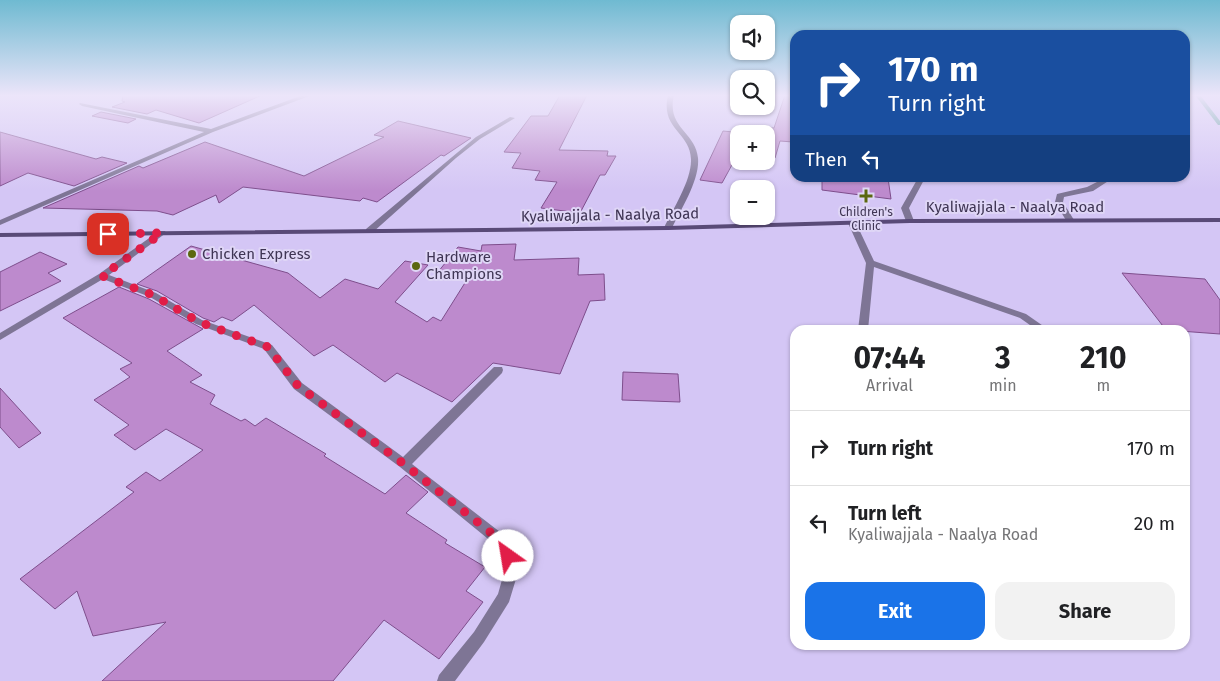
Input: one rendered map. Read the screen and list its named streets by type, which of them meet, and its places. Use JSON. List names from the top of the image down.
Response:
{
  "streets": {
    "main road": ["Kyaliwajjala - Naalya Road"]
  },
  "places": {
    "health": ["Children's Clinic"],
    "other": ["Chicken Express", "Hardware Champions"]
  },
  "page": {
    "map_buttons": ["+", "−"],
    "turn": ["170 m", "Turn right"],
    "then": "Then",
    "eta": [
      "07:44",
      "Arrival",
      "3",
      "min",
      "210",
      "m"
    ],
    "list": [
      {
        "name": "Turn right",
        "value": "170 m"
      },
      {
        "name": "Turn left",
        "note": "Kyaliwajjala - Naalya Road",
        "value": "20 m"
      }
    ],
    "buttons": ["Exit", "Share"]
  }
}
